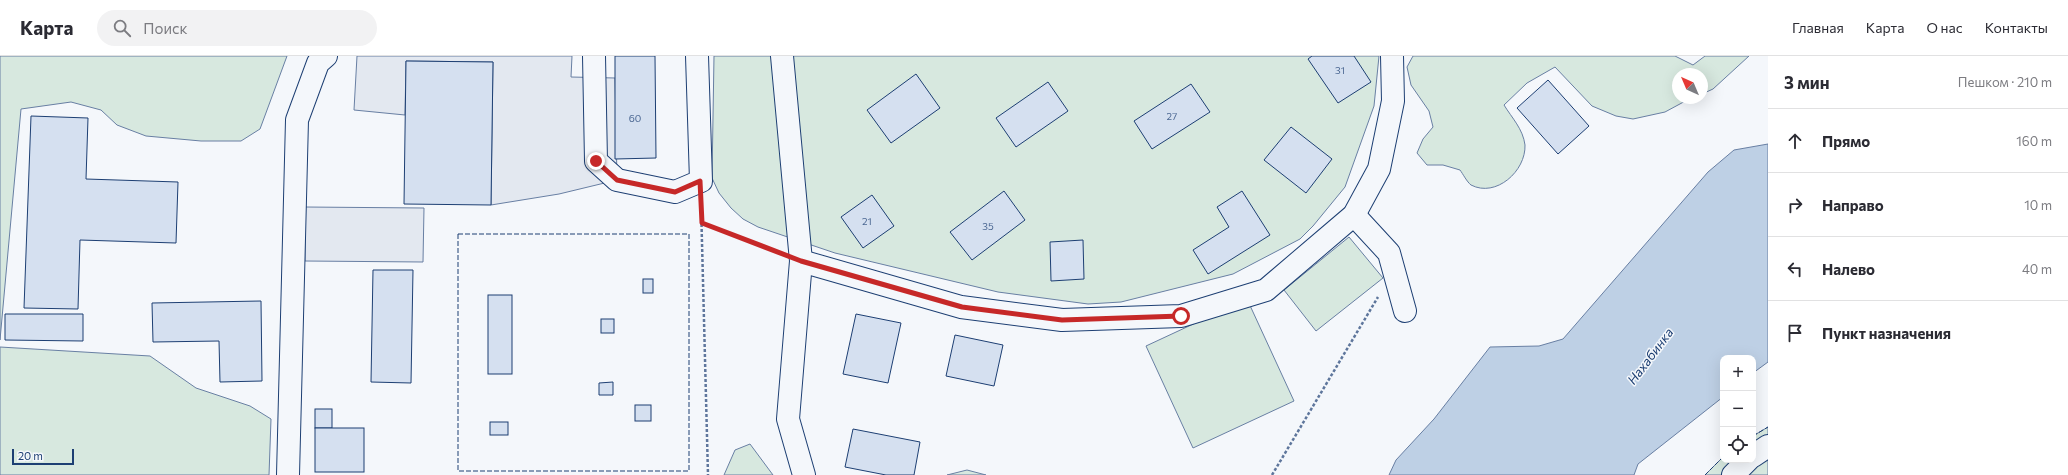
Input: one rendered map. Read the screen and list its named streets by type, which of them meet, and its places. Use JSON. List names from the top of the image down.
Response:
{
  "water": ["Нахабинка"],
  "house_numbers": [
    "31",
    "27",
    "60",
    "21",
    "35"
  ],
  "scale_bar": "20 m",
  "north": "top left",
  "page": {
    "header": "Карта",
    "search": "Поиск",
    "nav": [
      "Главная",
      "Карта",
      "О нас",
      "Контакты"
    ],
    "heading": ["3 мин", "Пешком · 210 m"],
    "list": [
      ["Прямо", "160 m"],
      ["Направо", "10 m"],
      ["Налево", "40 m"],
      "Пункт назначения"
    ],
    "map_buttons": ["+", "−"],
    "scale": "20 m"
  }
}
